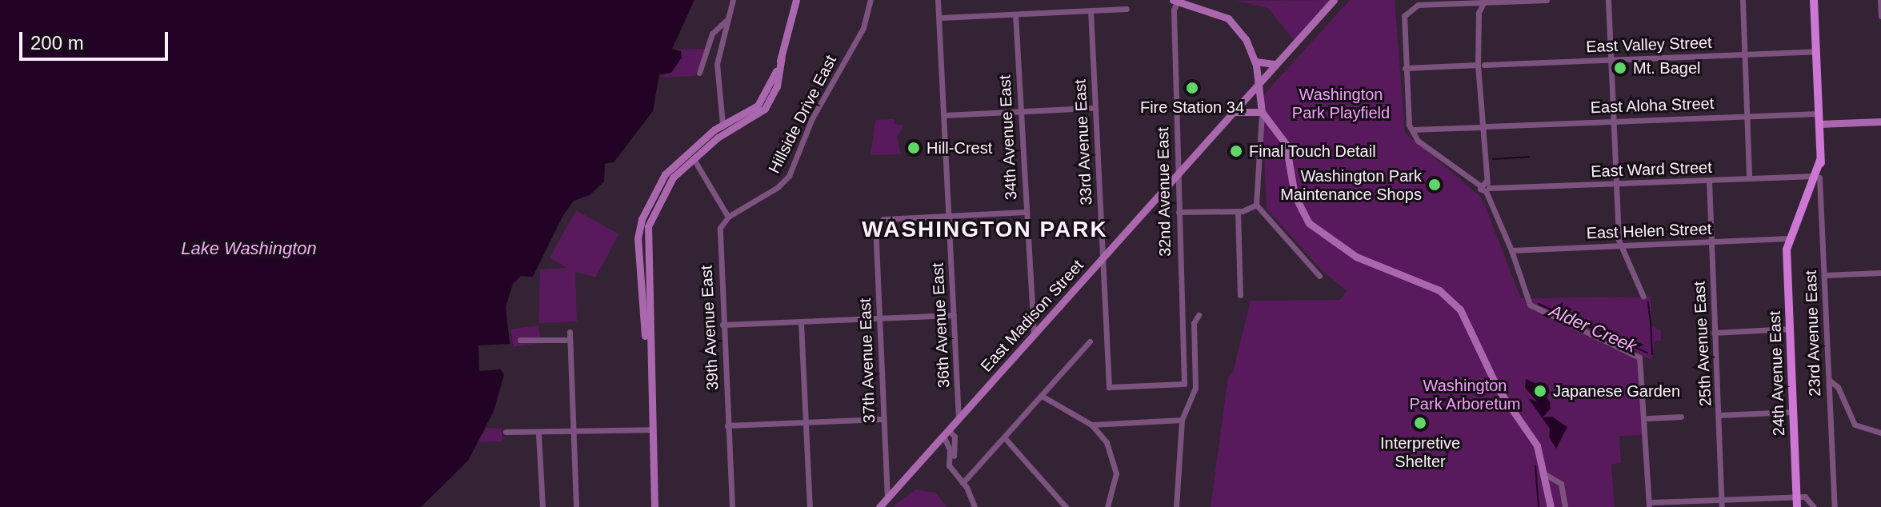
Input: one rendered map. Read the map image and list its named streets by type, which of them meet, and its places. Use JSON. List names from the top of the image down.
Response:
{
  "streets": {
    "main road": ["East Madison Street", "23rd Avenue East", "24th Avenue East"],
    "street": [
      "East Valley Street",
      "East Aloha Street",
      "Hillside Drive East",
      "34th Avenue East",
      "33rd Avenue East",
      "East Ward Street",
      "32nd Avenue East",
      "East Helen Street",
      "36th Avenue East",
      "39th Avenue East",
      "25th Avenue East",
      "37th Avenue East"
    ]
  },
  "crossings": [
    ["East Valley Street", "23rd Avenue East"],
    ["East Aloha Street", "23rd Avenue East"],
    ["Hillside Drive East", "39th Avenue East"],
    ["34th Avenue East", "East Madison Street"],
    ["33rd Avenue East", "32nd Avenue East"],
    ["33rd Avenue East", "East Madison Street"],
    ["East Ward Street", "23rd Avenue East"],
    ["East Ward Street", "25th Avenue East"],
    ["32nd Avenue East", "East Madison Street"],
    ["East Helen Street", "25th Avenue East"],
    ["East Helen Street", "24th Avenue East"],
    ["East Madison Street", "36th Avenue East"],
    ["East Madison Street", "37th Avenue East"],
    ["36th Avenue East", "37th Avenue East"]
  ],
  "districts": ["WASHINGTON PARK"],
  "water": ["Lake Washington", "Alder Creek"],
  "parks": ["Washington Park Playfield", "Washington Park Arboretum"],
  "places": [
    "Mt. Bagel",
    "Fire Station 34",
    "Hill-Crest",
    "Final Touch Detail",
    "Washington Park Maintenance Shops",
    "Japanese Garden",
    "Interpretive Shelter"
  ],
  "scale_bar": "200 m"
}
